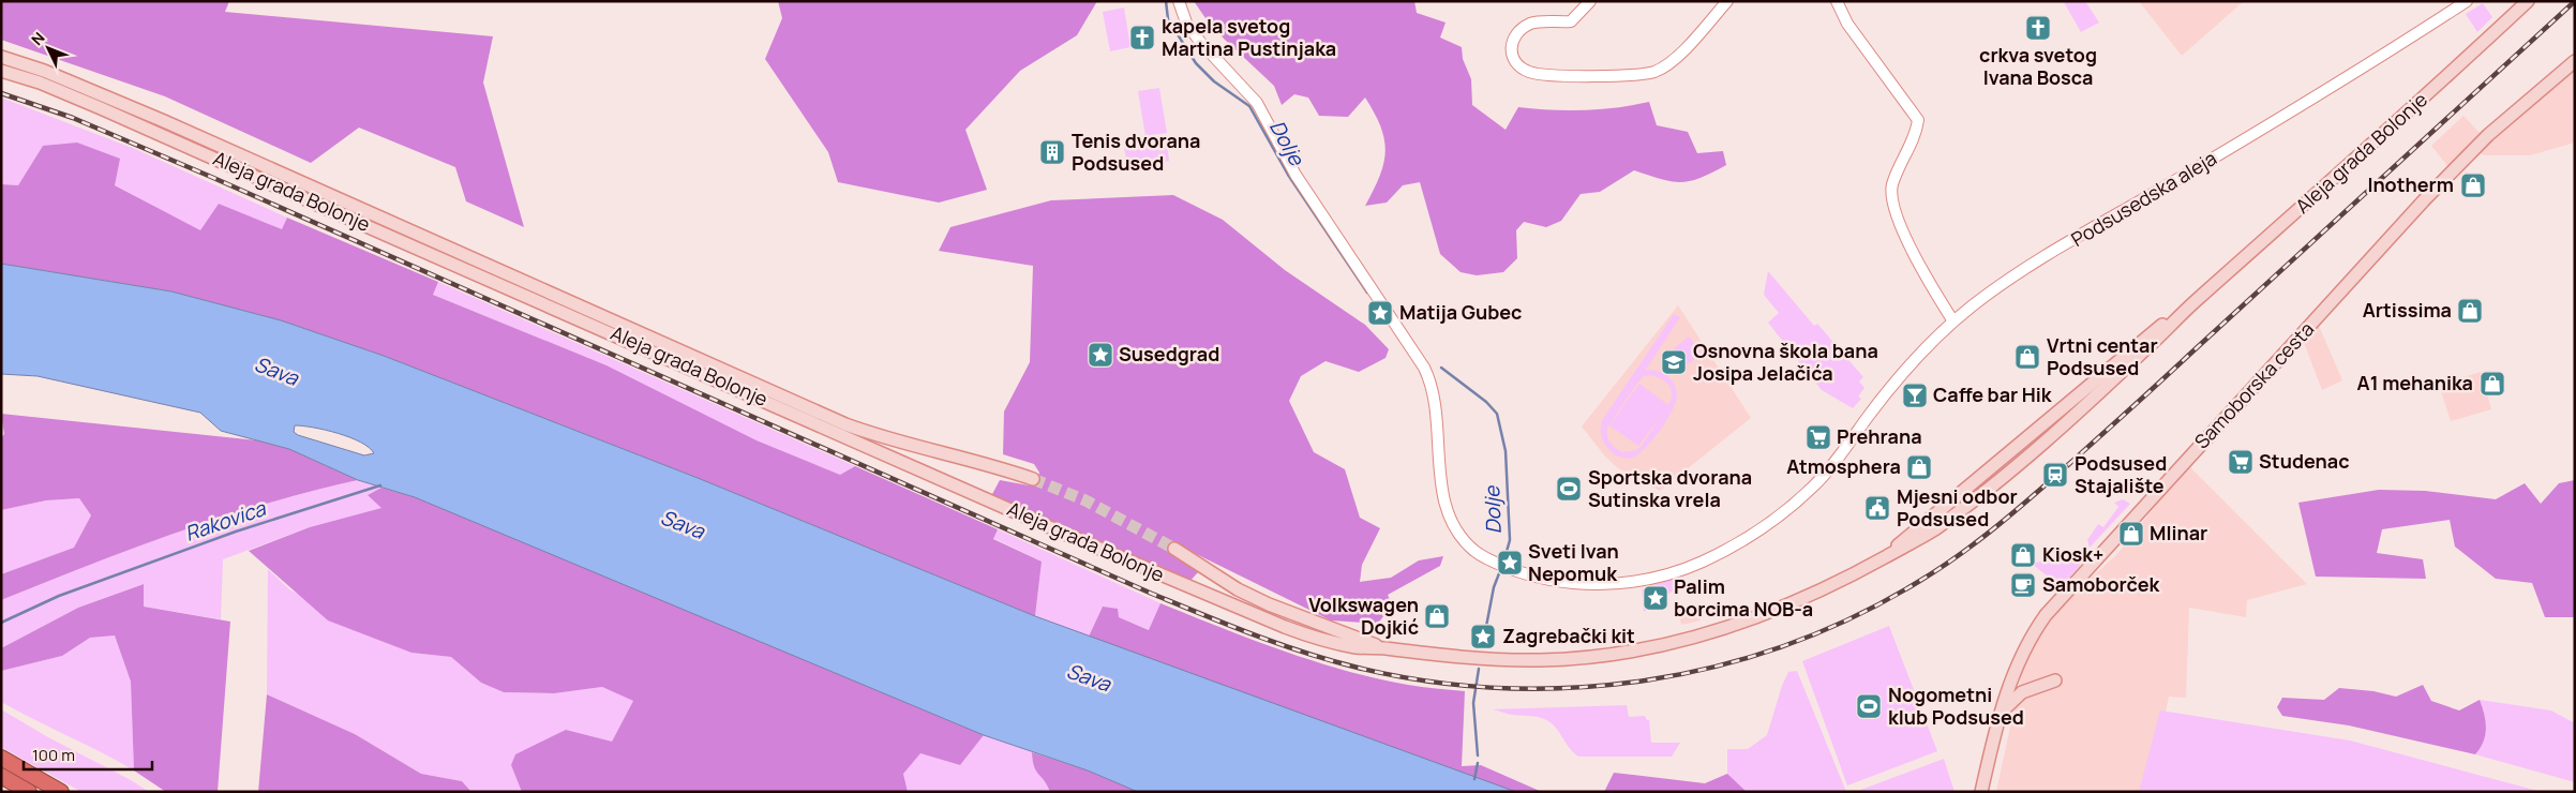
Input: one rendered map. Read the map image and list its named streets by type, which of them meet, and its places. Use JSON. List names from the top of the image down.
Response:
{
  "streets": {
    "main road": ["Aleja grada Bolonje", "Samoborska cesta"],
    "street": ["Podsusedska aleja"]
  },
  "water": ["Dolje", "Sava", "Rakovica"],
  "places": {
    "church": ["crkva svetog Ivana Bosca", "kapela svetog Martina Pustinjaka"],
    "building": ["Tenis dvorana Podsused"],
    "shop": [
      "Inotherm",
      "Artissima",
      "Vrtni centar Podsused",
      "A1 mehanika",
      "Atmosphera",
      "Mlinar",
      "Kiosk+",
      "Volkswagen Dojkić"
    ],
    "place": [
      "Matija Gubec",
      "Susedgrad",
      "Sveti Ivan Nepomuk",
      "Palim borcima NOB-a",
      "Zagrebački kit"
    ],
    "school or university": ["Osnovna škola bana Josipa Jelačića"],
    "bar": ["Caffe bar Hik"],
    "supermarket": ["Prehrana", "Studenac"],
    "station": ["Podsused Stajalište"],
    "sports": ["Sportska dvorana Sutinska vrela", "Nogometni klub Podsused"],
    "public building": ["Mjesni odbor Podsused"],
    "cafe": ["Samoborček"]
  },
  "scale_bar": "100 m",
  "north": "top left"
}
